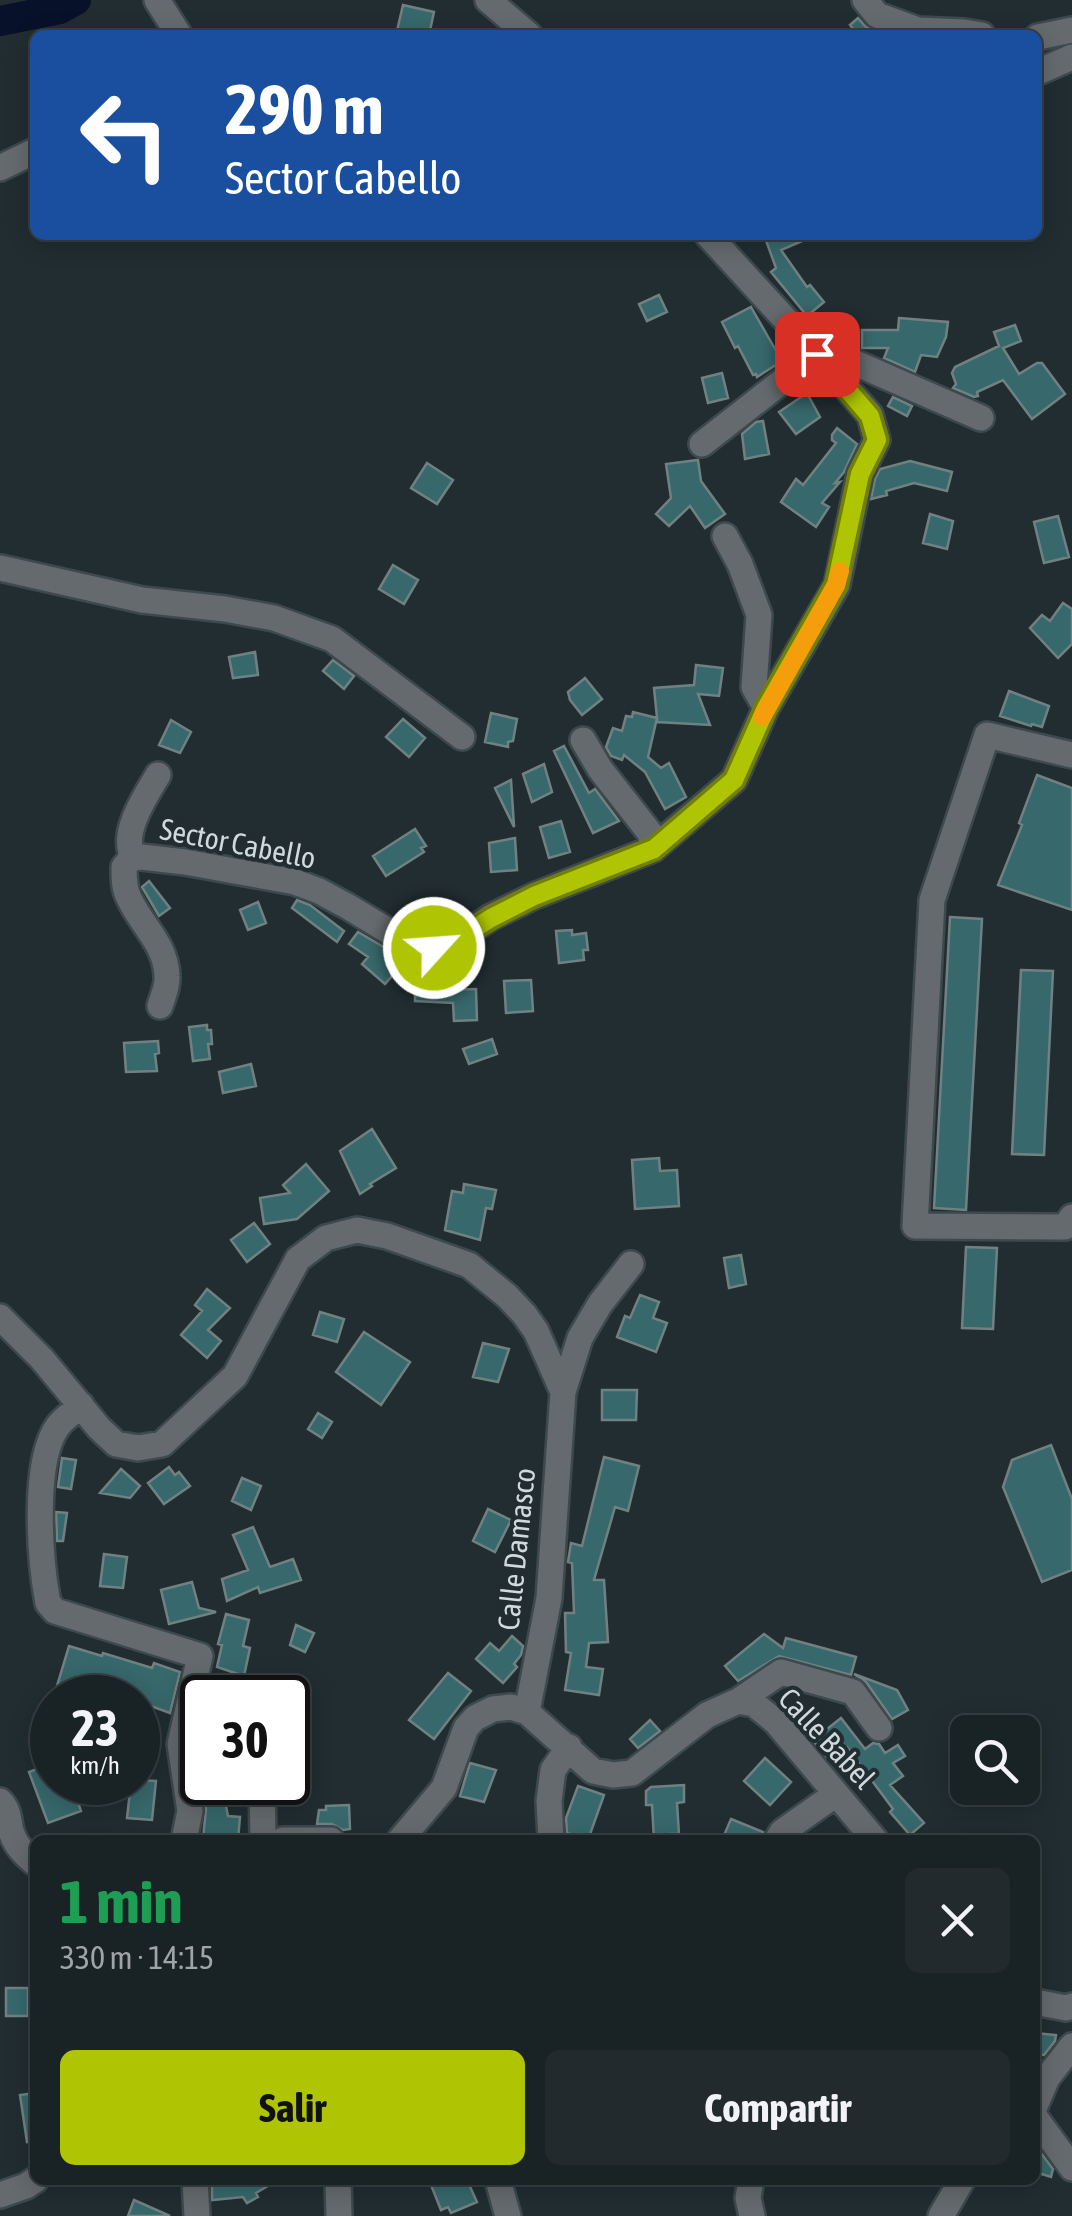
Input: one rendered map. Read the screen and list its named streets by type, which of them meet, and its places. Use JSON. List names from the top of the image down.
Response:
{
  "streets": {
    "street": ["Sector Cabello", "Calle Damasco", "Calle Babel"]
  },
  "crossings": [
    ["Calle Damasco", "Calle Babel"]
  ],
  "page": {
    "turn": ["290 m", "Sector Cabello"],
    "speed": "23 km/h",
    "limit": "30",
    "heading": ["1 min", "330 m · 14:15"],
    "buttons": ["Salir", "Compartir"]
  }
}
